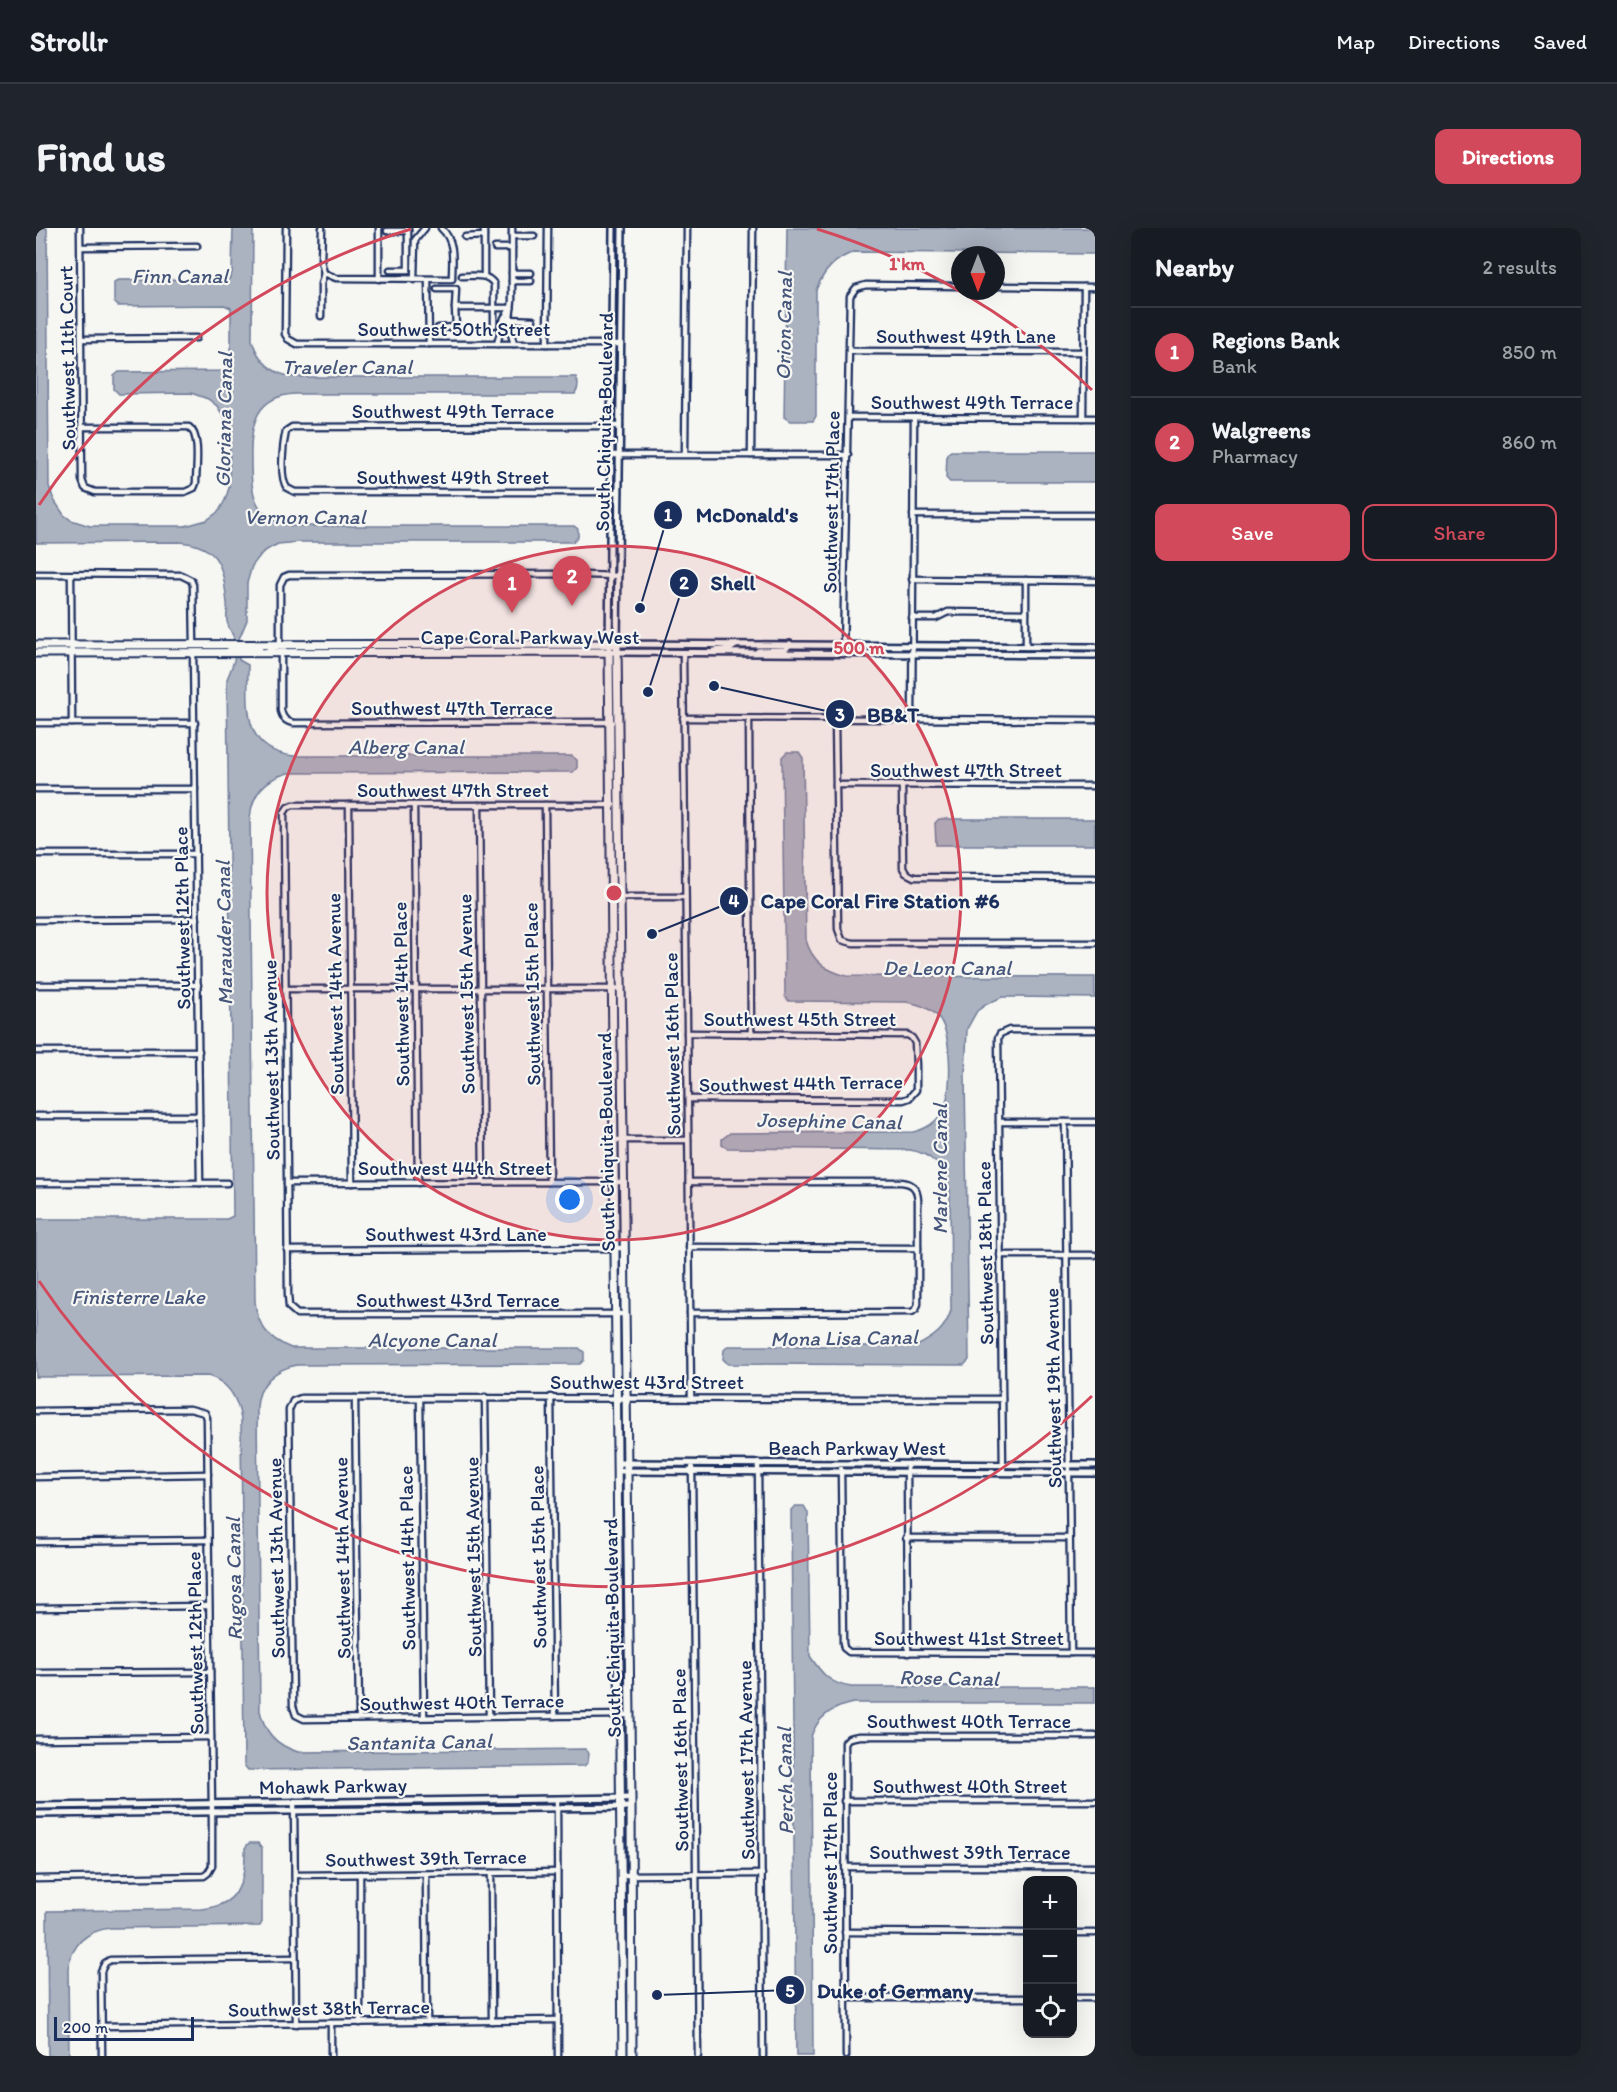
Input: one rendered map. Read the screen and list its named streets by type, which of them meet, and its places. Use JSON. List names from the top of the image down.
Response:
{
  "streets": {
    "main road": ["South Chiquita Boulevard", "Cape Coral Parkway West"],
    "street": [
      "Southwest 50th Street",
      "Southwest 49th Lane",
      "Southwest 11th Court",
      "Southwest 49th Terrace",
      "Southwest 49th Street",
      "Southwest 17th Place",
      "Southwest 47th Terrace",
      "Southwest 47th Street",
      "Southwest 12th Place",
      "Southwest 14th Avenue",
      "Southwest 14th Place",
      "Southwest 15th Avenue",
      "Southwest 15th Place",
      "Southwest 45th Street",
      "Southwest 16th Place",
      "Southwest 13th Avenue",
      "Southwest 44th Terrace",
      "Southwest 44th Street",
      "Southwest 43rd Lane",
      "Southwest 18th Place",
      "Southwest 43rd Terrace",
      "Southwest 43rd Street",
      "Southwest 19th Avenue",
      "Beach Parkway West",
      "Southwest 41st Street",
      "Southwest 40th Terrace",
      "Southwest 17th Avenue",
      "Mohawk Parkway",
      "Southwest 40th Street",
      "Southwest 39th Terrace",
      "Southwest 38th Terrace"
    ]
  },
  "crossings": [
    ["Southwest 50th Street", "South Chiquita Boulevard"],
    ["Southwest 49th Lane", "Southwest 17th Place"],
    ["Southwest 49th Terrace", "South Chiquita Boulevard"],
    ["Southwest 49th Terrace", "Southwest 49th Street"],
    ["Southwest 49th Terrace", "Southwest 17th Place"],
    ["South Chiquita Boulevard", "Southwest 49th Street"],
    ["South Chiquita Boulevard", "Cape Coral Parkway West"],
    ["South Chiquita Boulevard", "Southwest 47th Terrace"],
    ["South Chiquita Boulevard", "Southwest 47th Street"],
    ["South Chiquita Boulevard", "Southwest 44th Street"],
    ["South Chiquita Boulevard", "Southwest 43rd Lane"],
    ["South Chiquita Boulevard", "Southwest 43rd Terrace"],
    ["South Chiquita Boulevard", "Southwest 43rd Street"],
    ["South Chiquita Boulevard", "Beach Parkway West"],
    ["South Chiquita Boulevard", "Southwest 40th Terrace"],
    ["South Chiquita Boulevard", "Mohawk Parkway"],
    ["Southwest 17th Place", "Cape Coral Parkway West"],
    ["Southwest 17th Place", "Southwest 40th Terrace"],
    ["Southwest 17th Place", "Southwest 40th Street"],
    ["Southwest 17th Place", "Southwest 39th Terrace"],
    ["Cape Coral Parkway West", "Southwest 47th Terrace"],
    ["Cape Coral Parkway West", "Southwest 12th Place"],
    ["Cape Coral Parkway West", "Southwest 16th Place"],
    ["Southwest 47th Street", "Southwest 14th Avenue"],
    ["Southwest 47th Street", "Southwest 14th Place"],
    ["Southwest 47th Street", "Southwest 15th Avenue"],
    ["Southwest 47th Street", "Southwest 15th Place"],
    ["Southwest 47th Street", "Southwest 13th Avenue"],
    ["Southwest 12th Place", "Mohawk Parkway"],
    ["Southwest 14th Avenue", "Southwest 44th Street"],
    ["Southwest 14th Avenue", "Southwest 43rd Street"],
    ["Southwest 14th Avenue", "Southwest 40th Terrace"],
    ["Southwest 14th Place", "Southwest 44th Street"],
    ["Southwest 14th Place", "Southwest 43rd Street"],
    ["Southwest 14th Place", "Southwest 40th Terrace"],
    ["Southwest 15th Avenue", "Southwest 44th Street"],
    ["Southwest 15th Avenue", "Southwest 43rd Street"],
    ["Southwest 15th Avenue", "Southwest 40th Terrace"],
    ["Southwest 15th Place", "Southwest 44th Street"],
    ["Southwest 15th Place", "Southwest 43rd Street"],
    ["Southwest 15th Place", "Southwest 40th Terrace"],
    ["Southwest 45th Street", "Southwest 16th Place"],
    ["Southwest 45th Street", "Southwest 44th Terrace"],
    ["Southwest 16th Place", "Southwest 44th Terrace"],
    ["Southwest 16th Place", "Southwest 43rd Street"],
    ["Southwest 16th Place", "Beach Parkway West"],
    ["Southwest 13th Avenue", "Southwest 44th Street"],
    ["Southwest 13th Avenue", "Southwest 43rd Lane"],
    ["Southwest 13th Avenue", "Southwest 43rd Terrace"],
    ["Southwest 13th Avenue", "Southwest 43rd Street"],
    ["Southwest 13th Avenue", "Southwest 40th Terrace"],
    ["Southwest 18th Place", "Southwest 43rd Street"],
    ["Southwest 18th Place", "Beach Parkway West"],
    ["Southwest 19th Avenue", "Beach Parkway West"],
    ["Southwest 19th Avenue", "Southwest 41st Street"],
    ["Beach Parkway West", "Southwest 41st Street"],
    ["Beach Parkway West", "Southwest 17th Avenue"]
  ],
  "water": [
    "Finn Canal",
    "Orion Canal",
    "Traveler Canal",
    "Gloriana Canal",
    "Vernon Canal",
    "Alberg Canal",
    "Marauder Canal",
    "De Leon Canal",
    "Josephine Canal",
    "Marlene Canal",
    "Finisterre Lake",
    "Mona Lisa Canal",
    "Alcyone Canal",
    "Rugosa Canal",
    "Rose Canal",
    "Santanita Canal",
    "Perch Canal"
  ],
  "places": [
    "McDonald's",
    "BB&T",
    "Shell",
    "Cape Coral Fire Station #6",
    "Duke of Germany"
  ],
  "scale_bar": "200 m",
  "north": "bottom",
  "page": {
    "header": "Strollr",
    "nav": ["Map", "Directions", "Saved"],
    "buttons": [
      "Directions",
      ["Save", "Share"]
    ],
    "title": "Find us",
    "heading": ["Nearby", "2 results"],
    "list": [
      {
        "mark": "1",
        "name": "Regions Bank",
        "note": "Bank",
        "value": "850 m"
      },
      {
        "mark": "2",
        "name": "Walgreens",
        "note": "Pharmacy",
        "value": "860 m"
      }
    ],
    "pins": ["2", "1"],
    "map_buttons": ["+", "−"],
    "scale": "200 m"
  },
  "rings": ["1 km", "500 m"]
}
